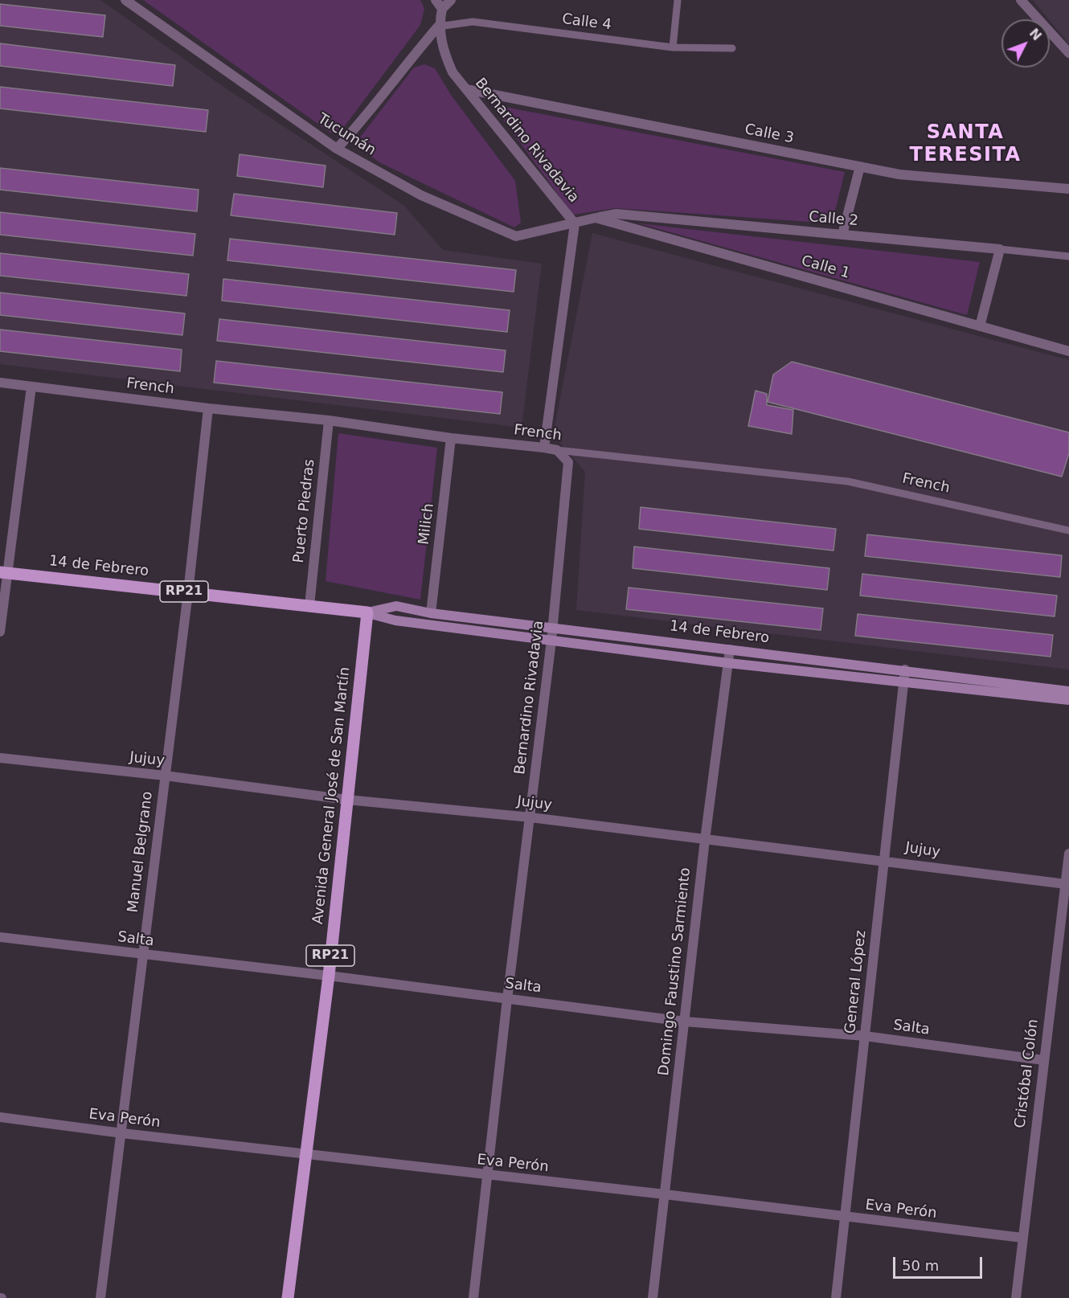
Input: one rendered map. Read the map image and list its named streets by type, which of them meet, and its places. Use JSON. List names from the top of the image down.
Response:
{
  "streets": {
    "main road": ["14 de Febrero", "RP21", "Avenida General José de San Martín"],
    "street": [
      "Calle 3",
      "Tucumán",
      "Bernardino Rivadavia",
      "Calle 2",
      "Calle 1",
      "French",
      "Puerto Piedras",
      "Milich",
      "Jujuy",
      "Manuel Belgrano",
      "Salta",
      "Domingo Faustino Sarmiento",
      "General López",
      "Cristóbal Colón",
      "Eva Perón"
    ],
    "lane": ["Calle 4"]
  },
  "crossings": [
    ["Calle 4", "Bernardino Rivadavia"],
    ["Calle 3", "Bernardino Rivadavia"],
    ["Tucumán", "Bernardino Rivadavia"],
    ["Bernardino Rivadavia", "French"],
    ["Bernardino Rivadavia", "14 de Febrero"],
    ["Bernardino Rivadavia", "Jujuy"],
    ["Bernardino Rivadavia", "Salta"],
    ["Bernardino Rivadavia", "Eva Perón"],
    ["Calle 2", "Calle 1"],
    ["French", "Puerto Piedras"],
    ["French", "Milich"],
    ["French", "Manuel Belgrano"],
    ["Puerto Piedras", "14 de Febrero"],
    ["Milich", "14 de Febrero"],
    ["14 de Febrero", "Avenida General José de San Martín"],
    ["14 de Febrero", "Manuel Belgrano"],
    ["14 de Febrero", "Domingo Faustino Sarmiento"],
    ["14 de Febrero", "General López"],
    ["Jujuy", "Avenida General José de San Martín"],
    ["Jujuy", "Manuel Belgrano"],
    ["Jujuy", "Domingo Faustino Sarmiento"],
    ["Jujuy", "General López"],
    ["Jujuy", "Cristóbal Colón"],
    ["Avenida General José de San Martín", "Salta"],
    ["Avenida General José de San Martín", "Eva Perón"],
    ["Manuel Belgrano", "Salta"],
    ["Manuel Belgrano", "Eva Perón"],
    ["Salta", "Domingo Faustino Sarmiento"],
    ["Salta", "General López"],
    ["Salta", "Cristóbal Colón"],
    ["Domingo Faustino Sarmiento", "Eva Perón"],
    ["General López", "Eva Perón"],
    ["Cristóbal Colón", "Eva Perón"]
  ],
  "districts": ["SANTA TERESITA"],
  "scale_bar": "50 m",
  "north": "top right"
}
